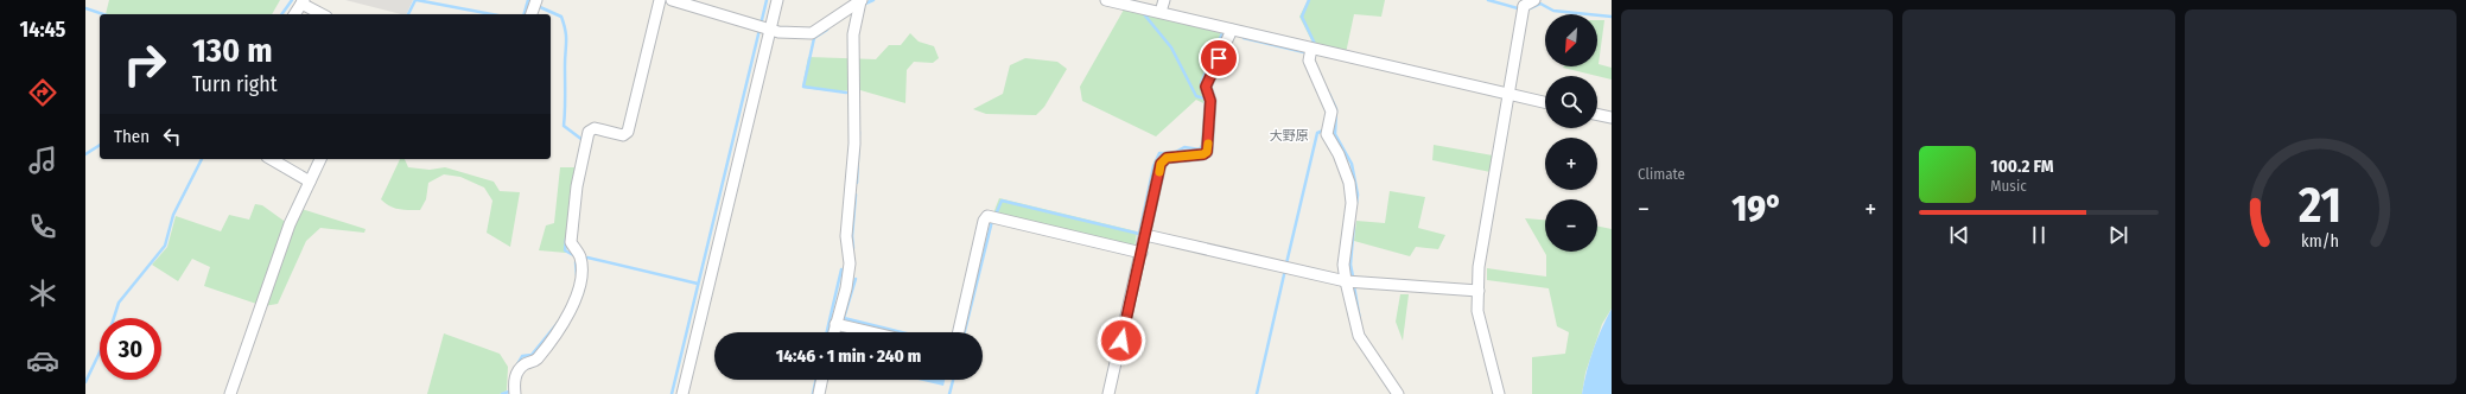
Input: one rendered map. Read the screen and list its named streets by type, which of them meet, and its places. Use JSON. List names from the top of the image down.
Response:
{
  "districts": ["大野原"],
  "north": "bottom left",
  "page": {
    "tabs": "14:45",
    "tile": "Climate",
    "map_buttons": ["+", "−"],
    "turn": ["130 m", "Turn right"],
    "then": "Then",
    "song": ["100.2 FM", "Music"],
    "heat": ["−", "19°", "+"],
    "limit": "30",
    "trip": "14:46 · 1 min · 240 m",
    "gauge": ["21", "km/h"]
  }
}
